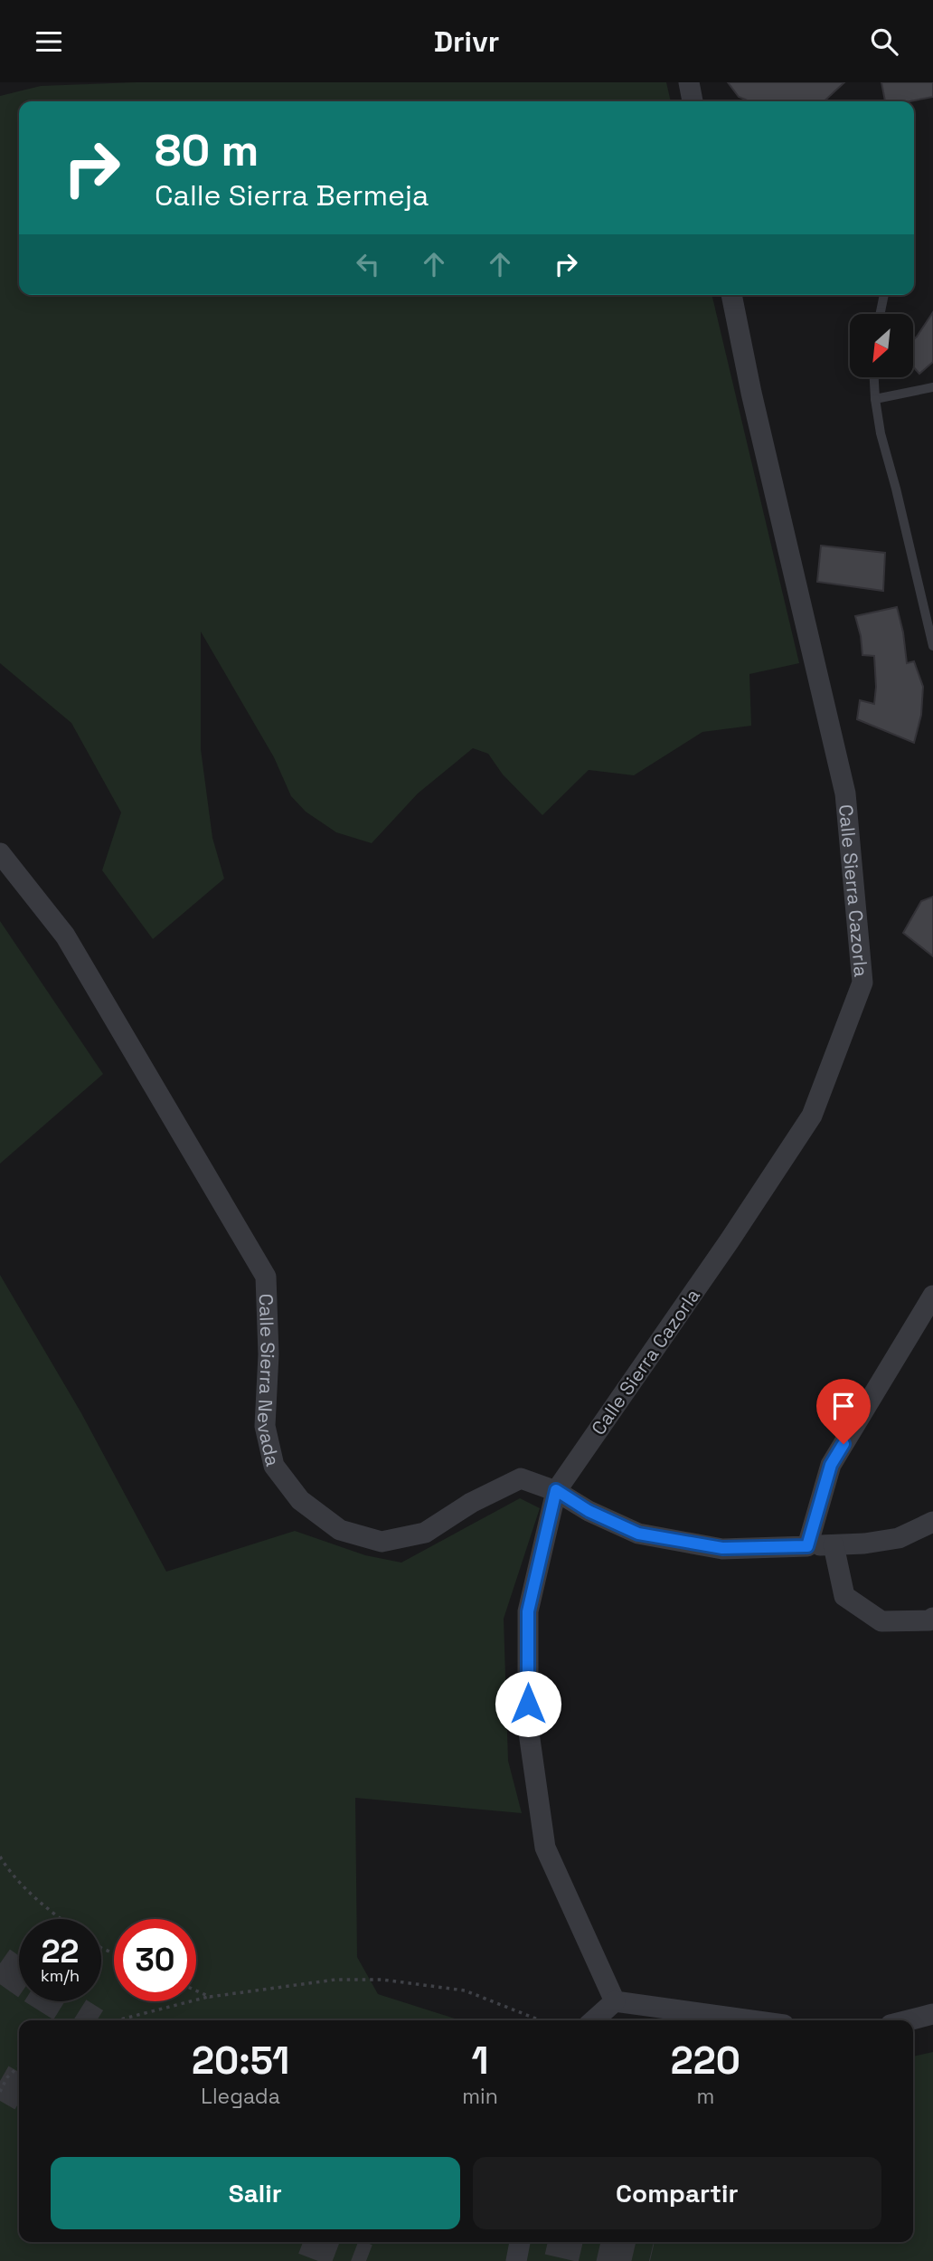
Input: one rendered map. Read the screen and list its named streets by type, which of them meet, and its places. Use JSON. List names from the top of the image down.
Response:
{
  "streets": {
    "street": ["Calle Sierra Cazorla", "Calle Sierra Nevada"]
  },
  "crossings": [
    ["Calle Sierra Cazorla", "Calle Sierra Nevada"]
  ],
  "north": "bottom left",
  "page": {
    "header": "Drivr",
    "turn": ["80 m", "Calle Sierra Bermeja"],
    "speed": "22 km/h",
    "limit": "30",
    "eta": [
      "20:51",
      "Llegada",
      "1",
      "min",
      "220",
      "m"
    ],
    "buttons": ["Salir", "Compartir"]
  }
}
